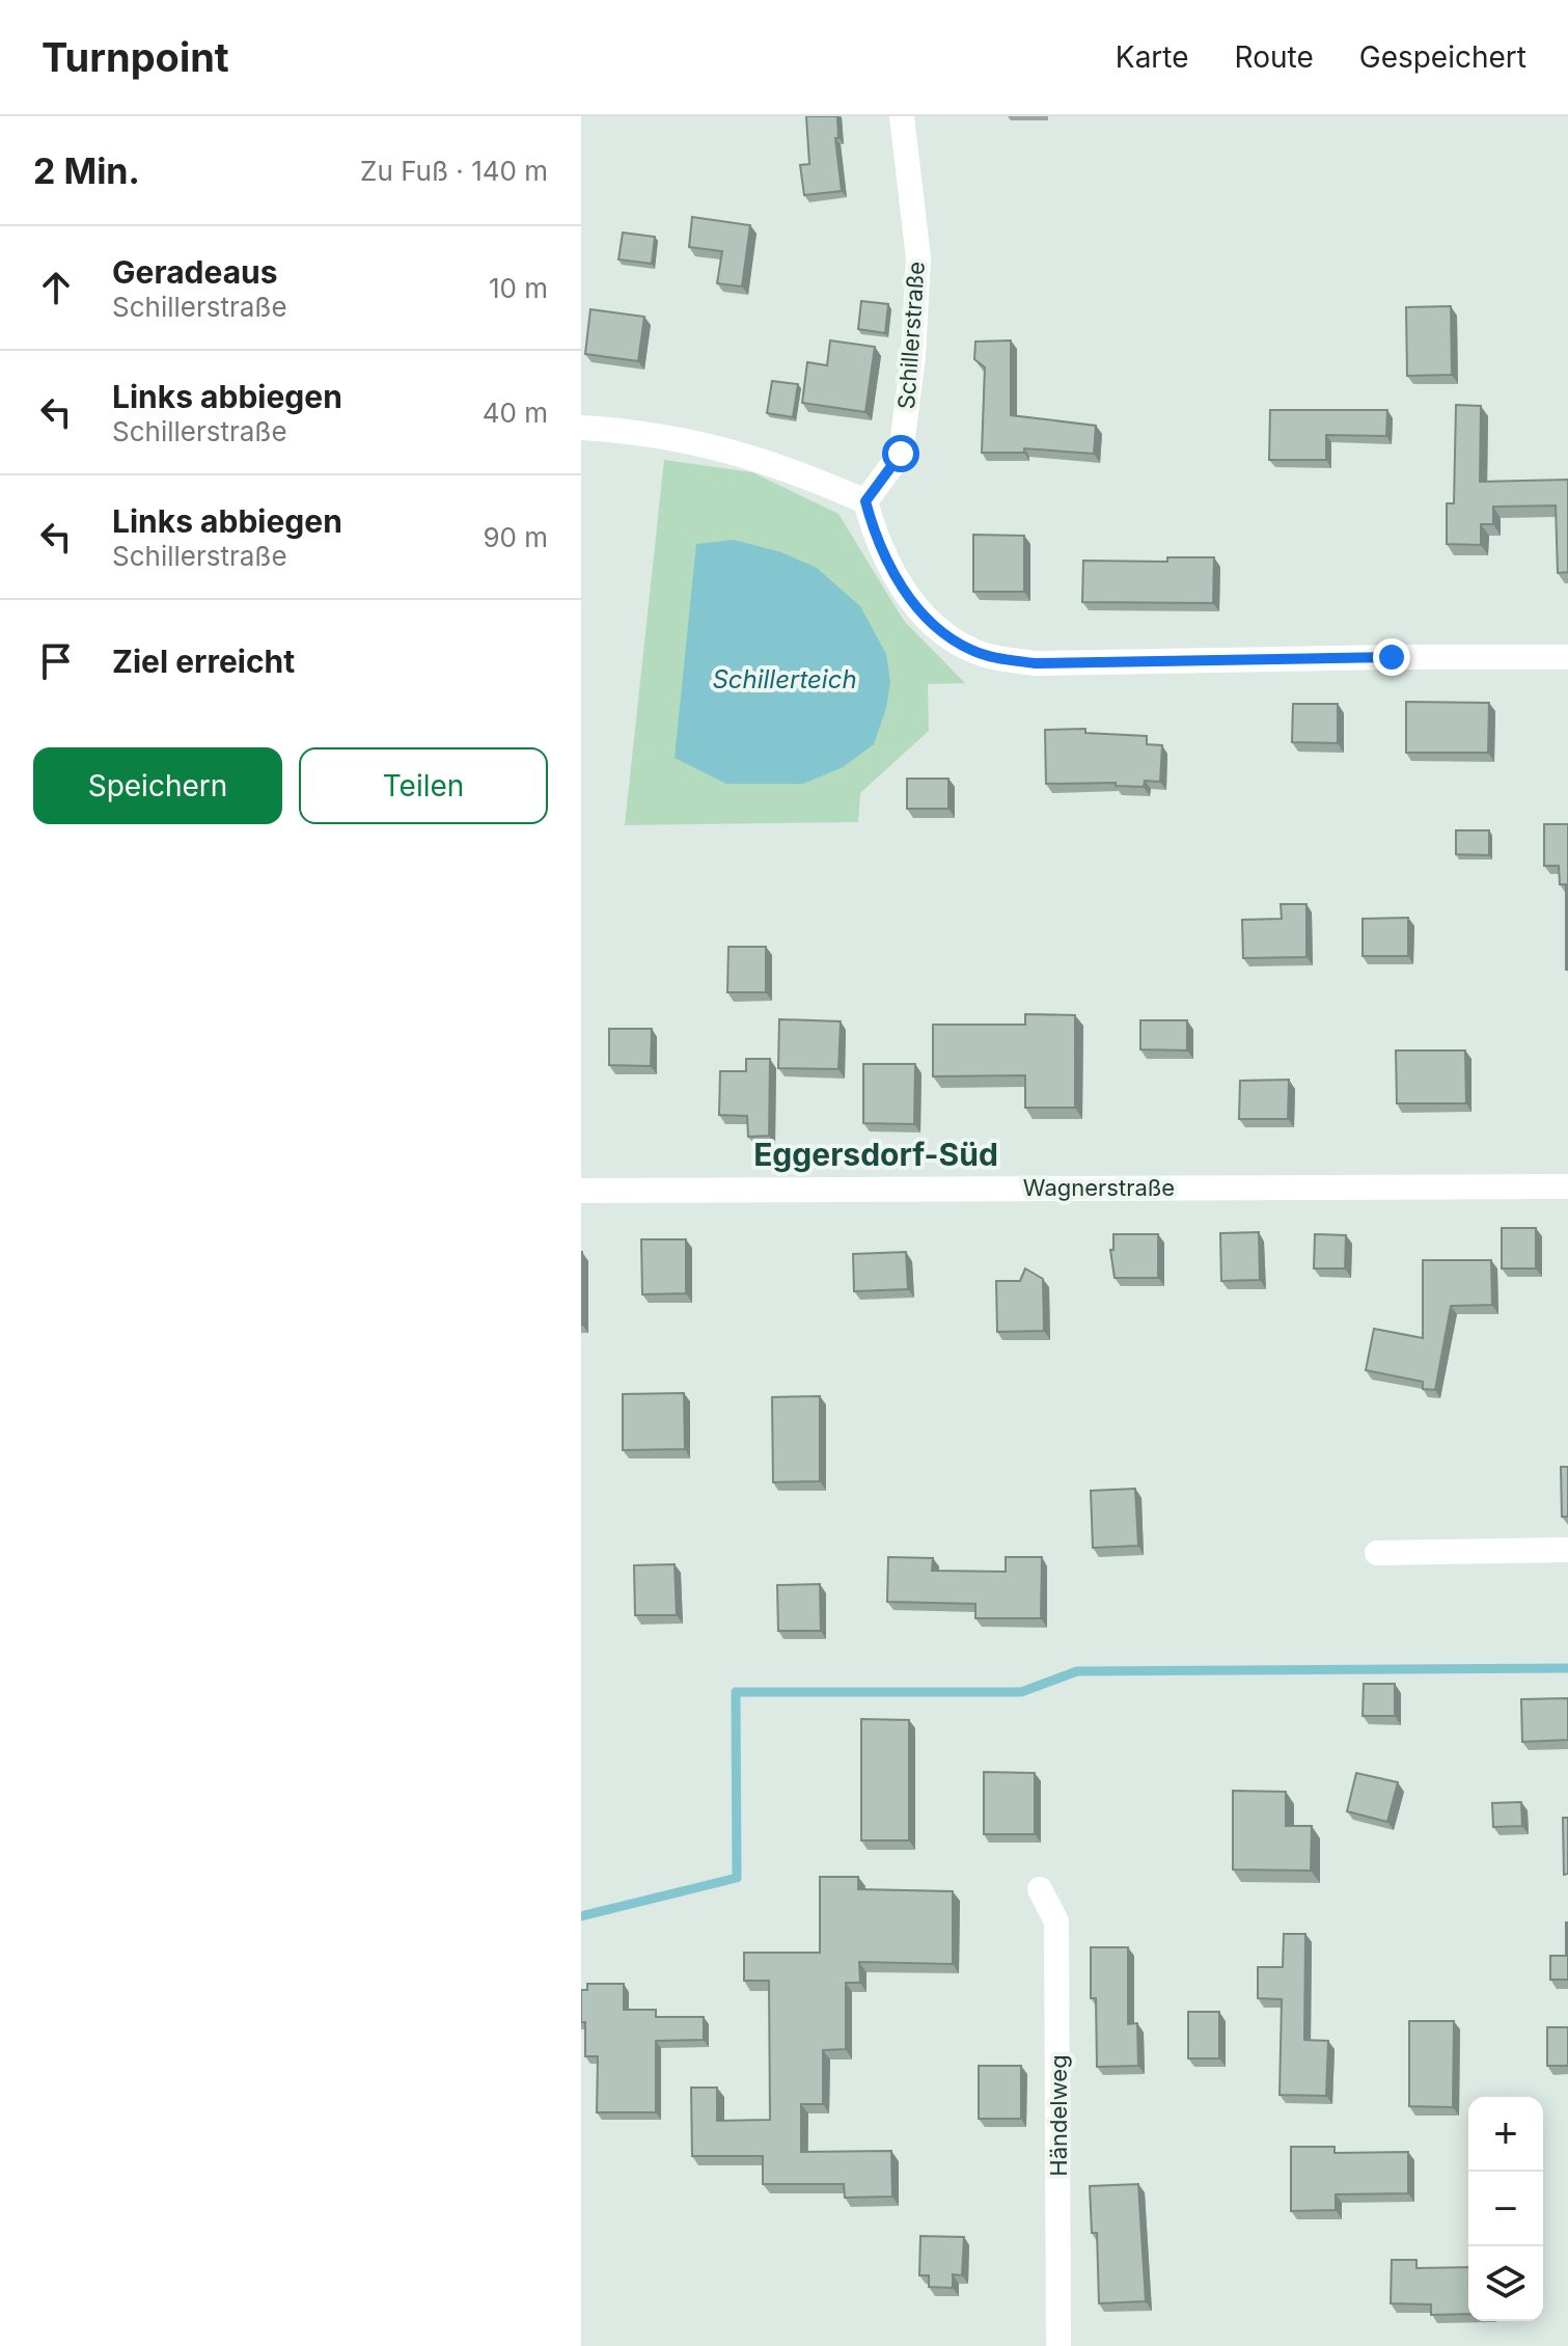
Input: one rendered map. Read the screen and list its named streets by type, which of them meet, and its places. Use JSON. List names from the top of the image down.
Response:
{
  "streets": {
    "street": ["Schillerstraße", "Wagnerstraße", "Händelweg"]
  },
  "districts": ["Eggersdorf-Süd"],
  "water": ["Schillerteich"],
  "page": {
    "header": "Turnpoint",
    "nav": ["Karte", "Route", "Gespeichert"],
    "heading": ["2 Min.", "Zu Fuß · 140 m"],
    "list": [
      ["Geradeaus", "Schillerstraße", "10 m"],
      ["Links abbiegen", "Schillerstraße", "40 m"],
      ["Links abbiegen", "Schillerstraße", "90 m"],
      "Ziel erreicht"
    ],
    "buttons": ["Speichern", "Teilen"],
    "map_buttons": ["+", "−"]
  }
}
